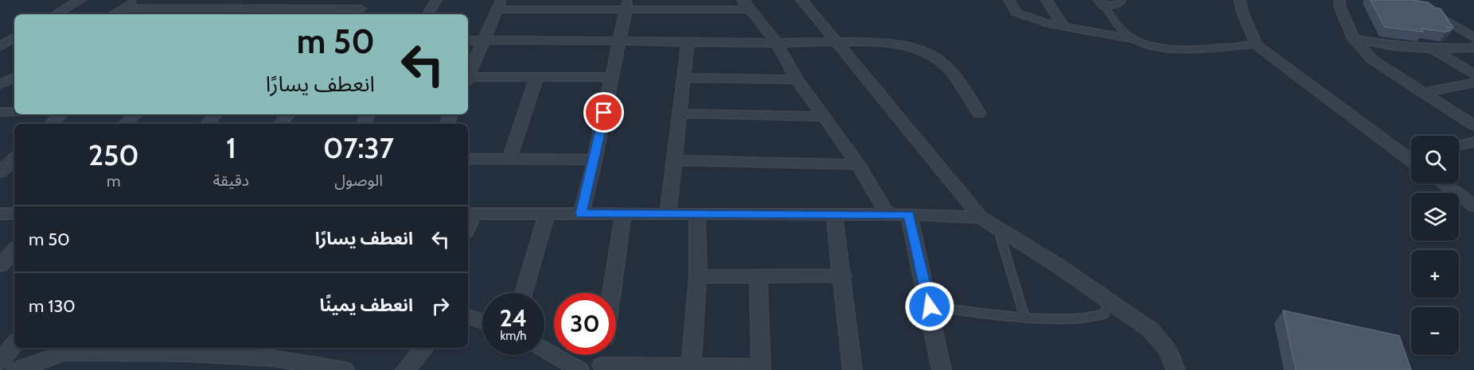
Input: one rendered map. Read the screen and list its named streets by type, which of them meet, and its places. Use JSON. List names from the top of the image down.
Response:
{
  "page": {
    "turn": ["50 m", "انعطف يسارًا"],
    "eta": [
      "07:37",
      "الوصول",
      "1",
      "دقيقة",
      "250",
      "m"
    ],
    "map_buttons": ["+", "−"],
    "list": [
      {
        "name": "انعطف يسارًا",
        "value": "50 m"
      },
      {
        "name": "انعطف يمينًا",
        "value": "130 m"
      }
    ],
    "speed": "24 km/h",
    "limit": "30"
  }
}
